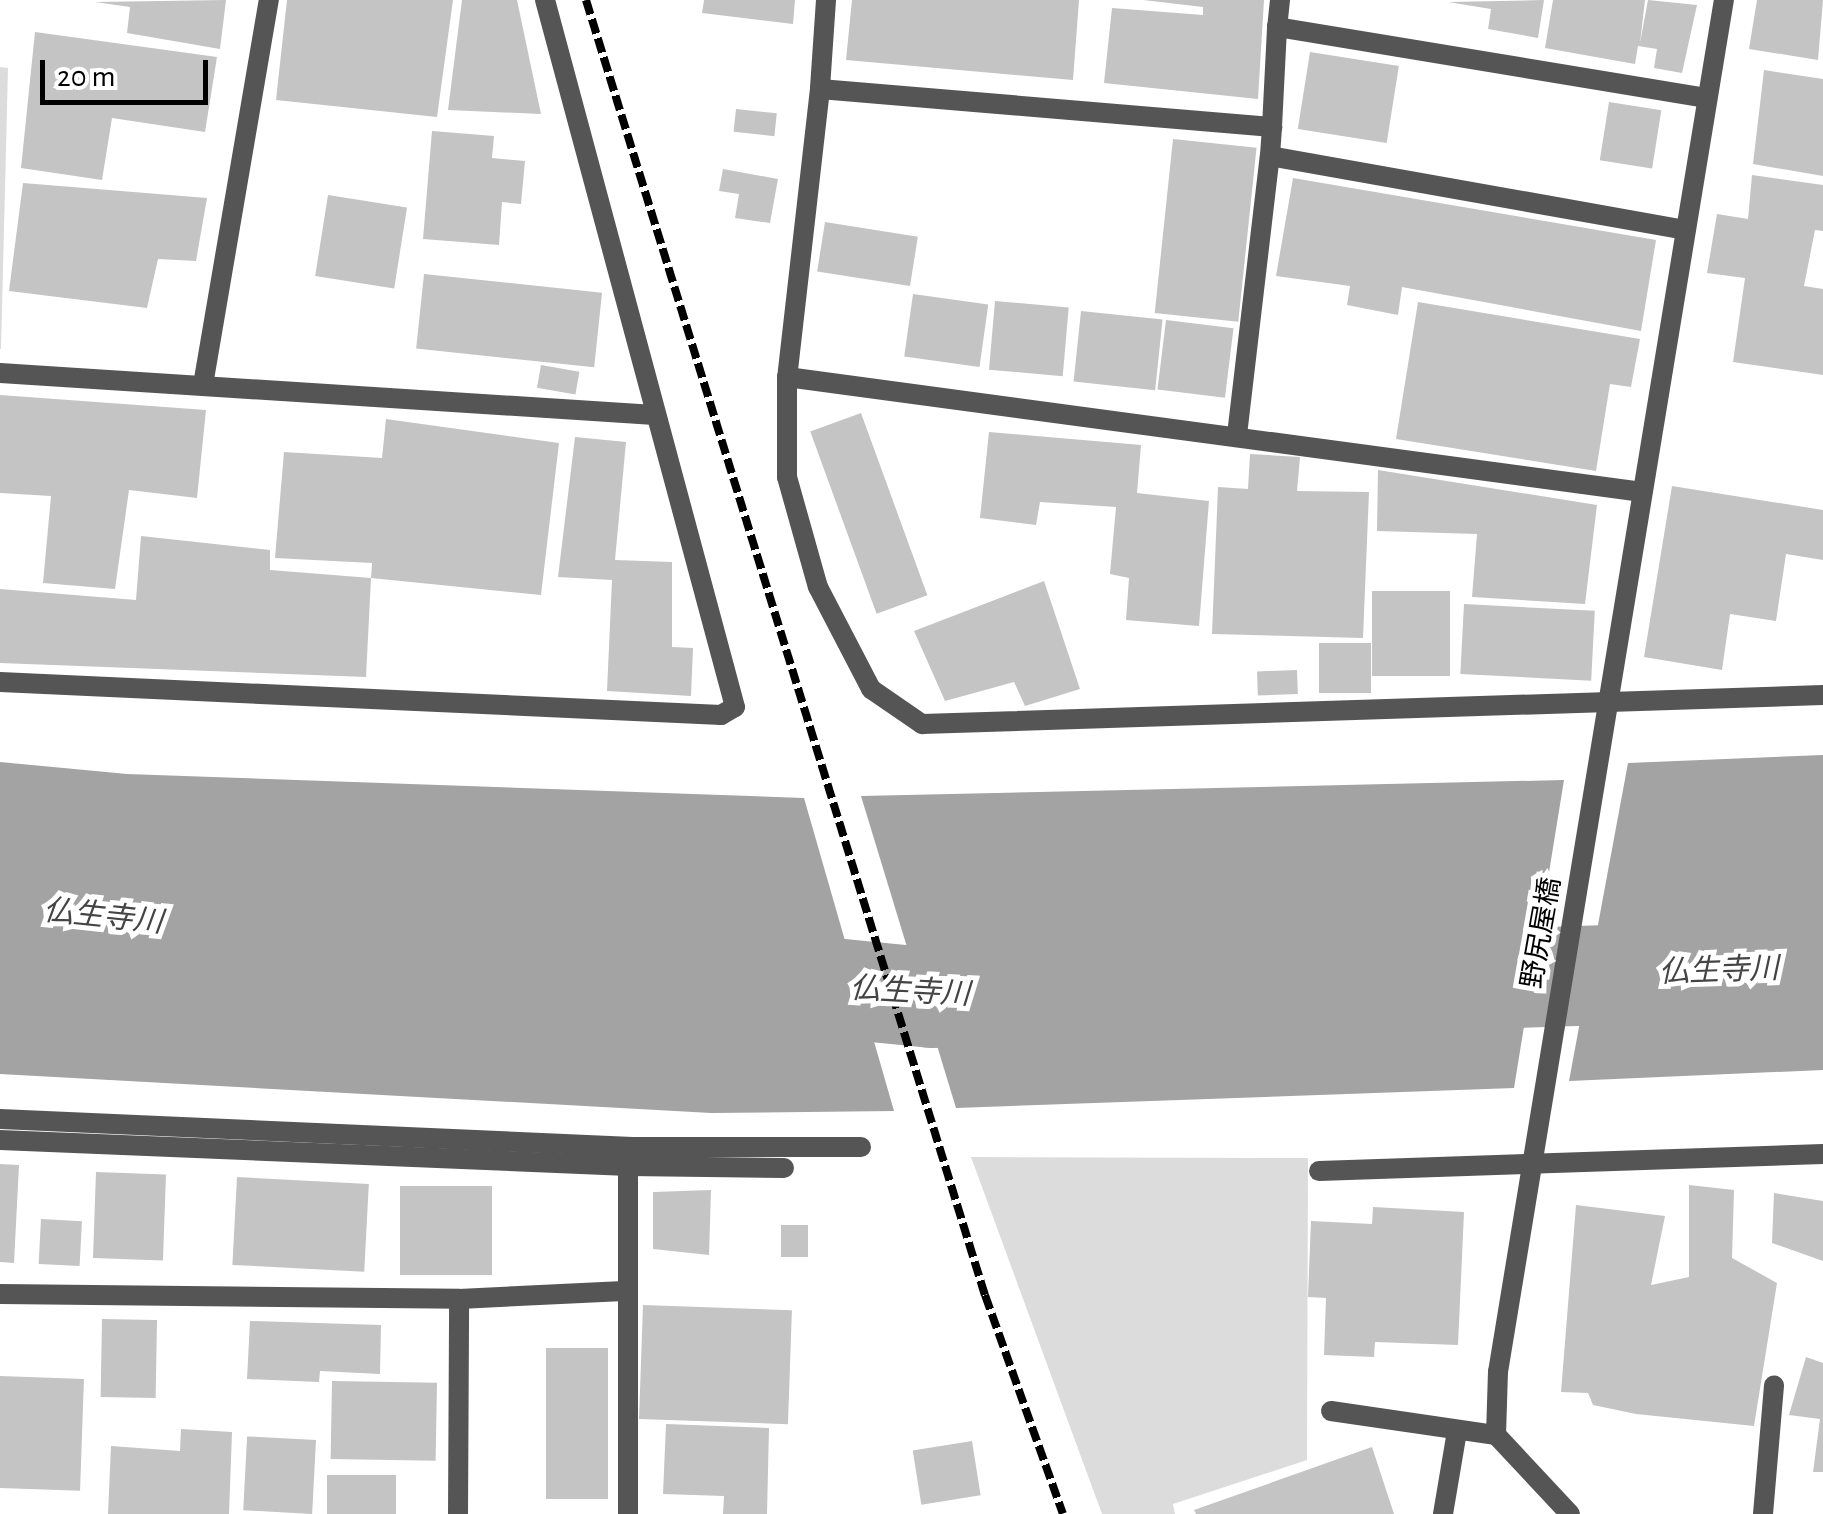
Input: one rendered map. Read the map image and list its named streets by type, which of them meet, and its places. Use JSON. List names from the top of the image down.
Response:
{
  "streets": {
    "street": ["野尻屋橋"]
  },
  "water": ["仏生寺川"],
  "scale_bar": "20 m"
}
